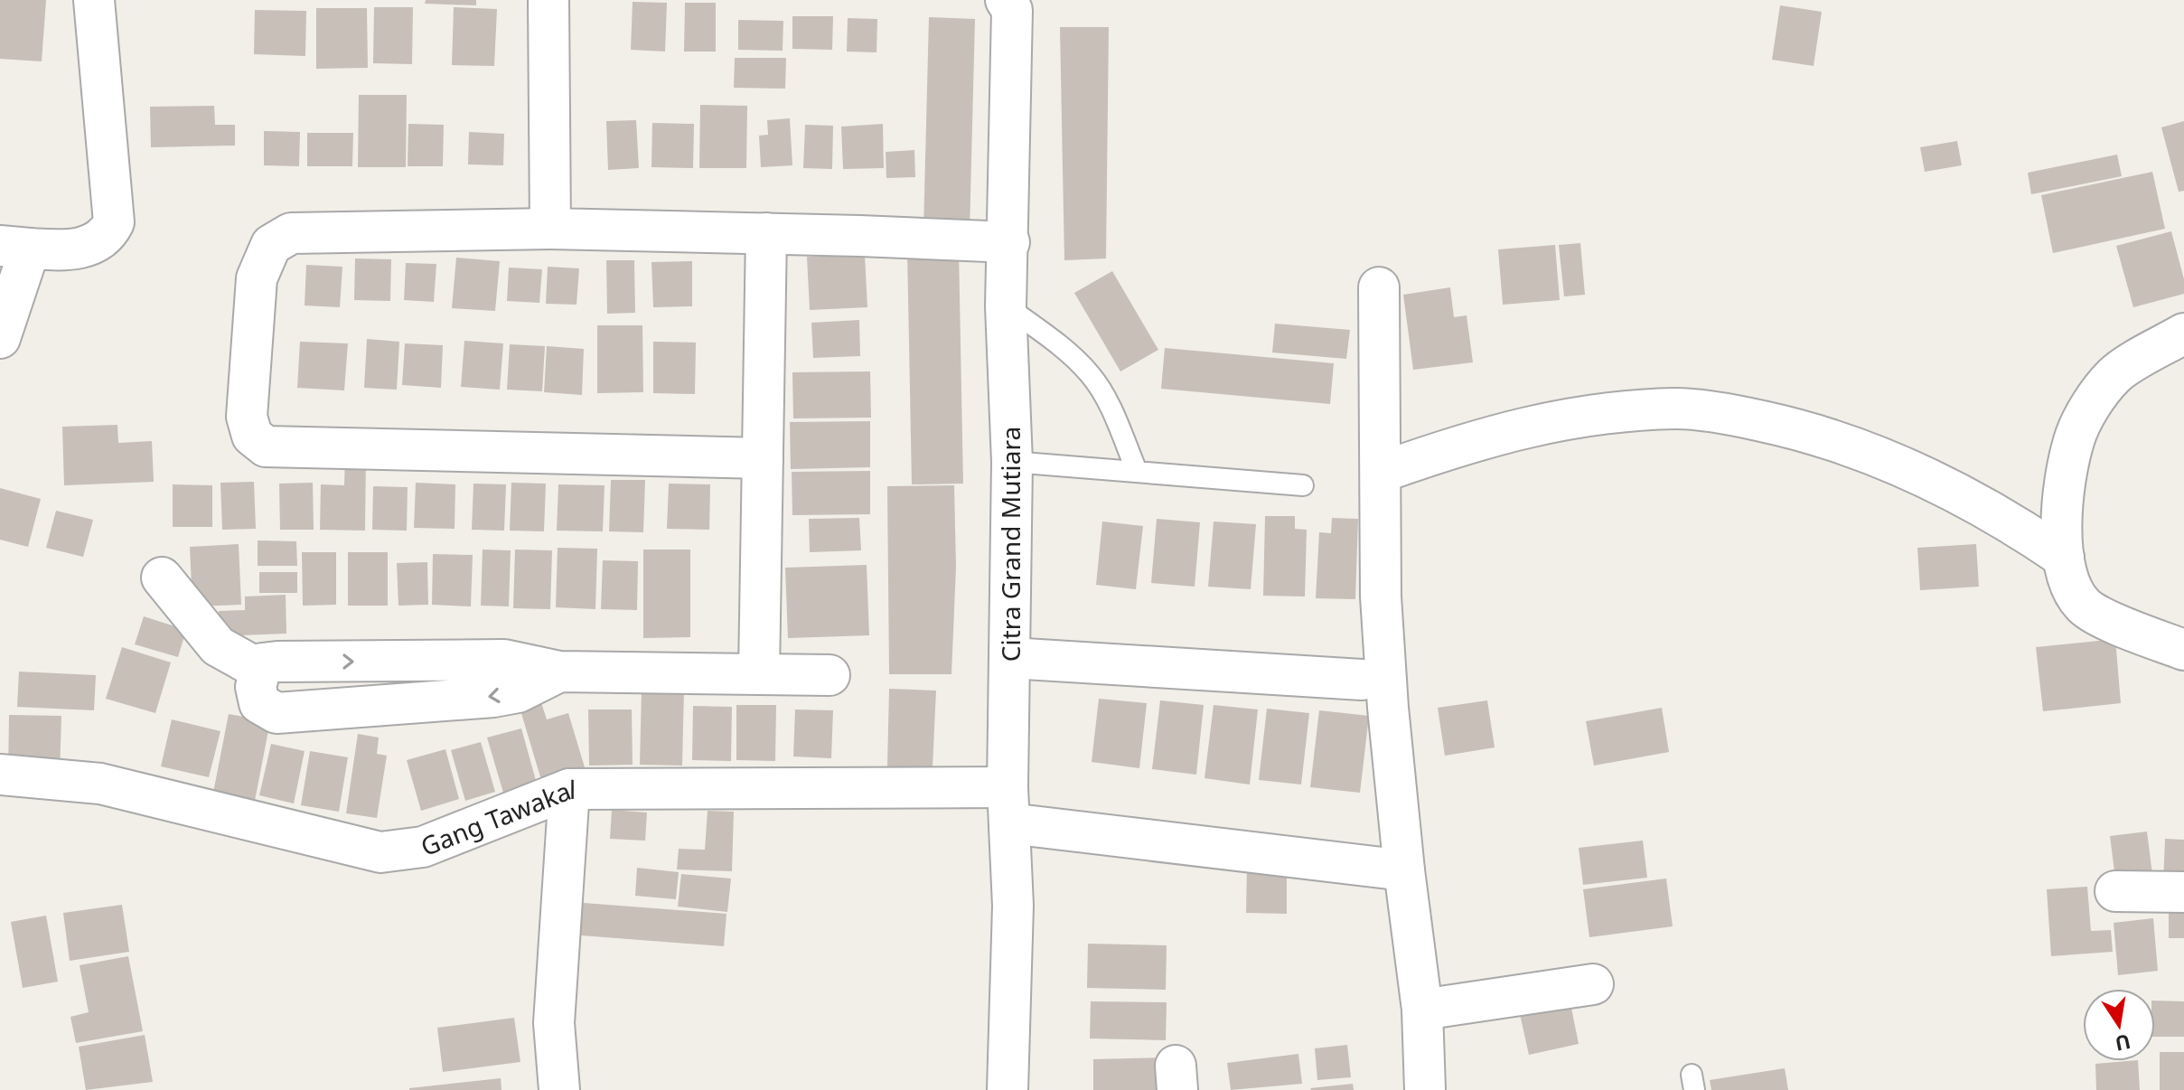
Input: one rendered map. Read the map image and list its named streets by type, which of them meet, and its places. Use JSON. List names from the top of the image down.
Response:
{
  "streets": {
    "street": ["Citra Grand Mutiara", "Gang Tawakal"]
  },
  "crossings": [
    ["Citra Grand Mutiara", "Gang Tawakal"]
  ],
  "north": "bottom"
}
